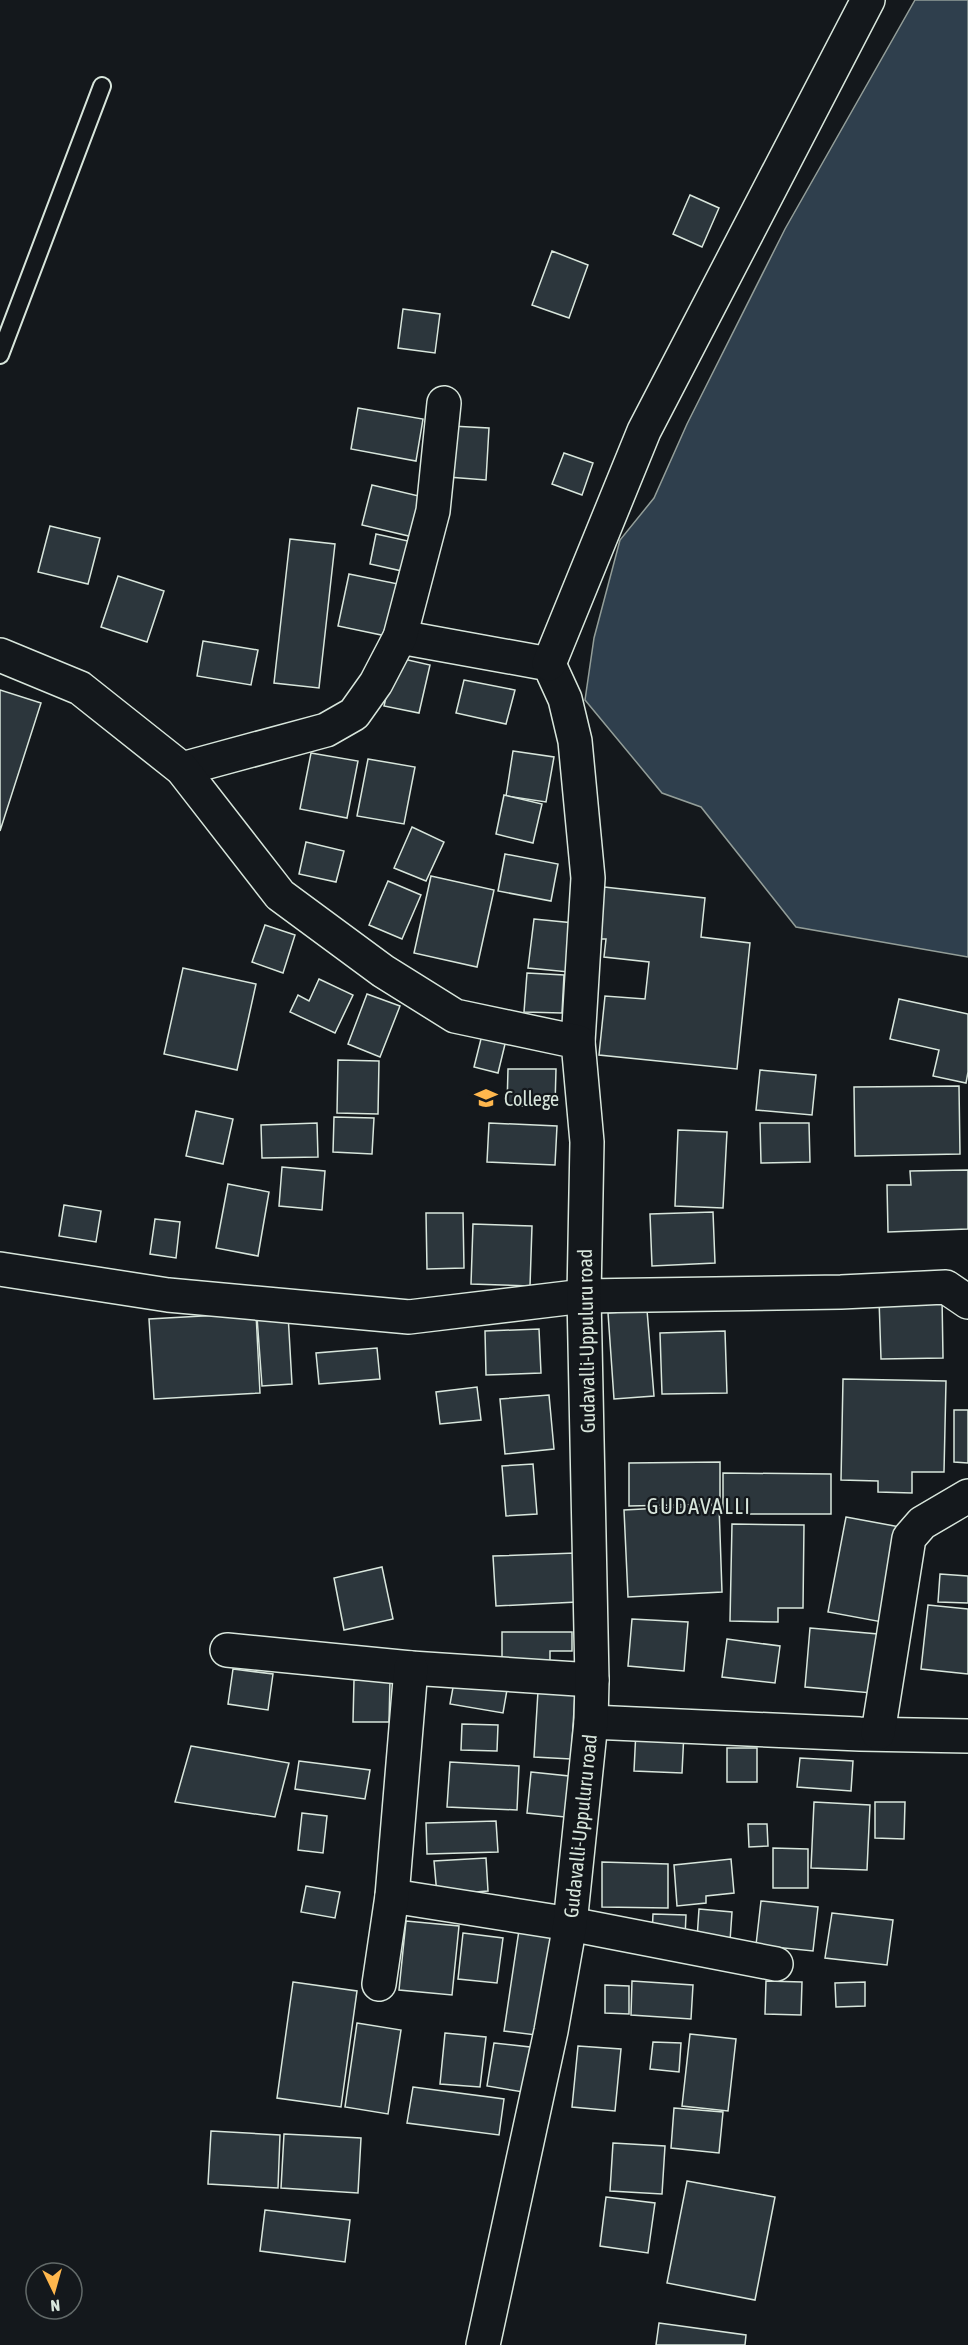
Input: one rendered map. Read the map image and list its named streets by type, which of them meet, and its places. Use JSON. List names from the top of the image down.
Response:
{
  "streets": {
    "street": ["Gudavalli-Uppuluru road"]
  },
  "districts": ["GUDAVALLI"],
  "places": {
    "school or university": ["College"]
  },
  "north": "bottom"
}
